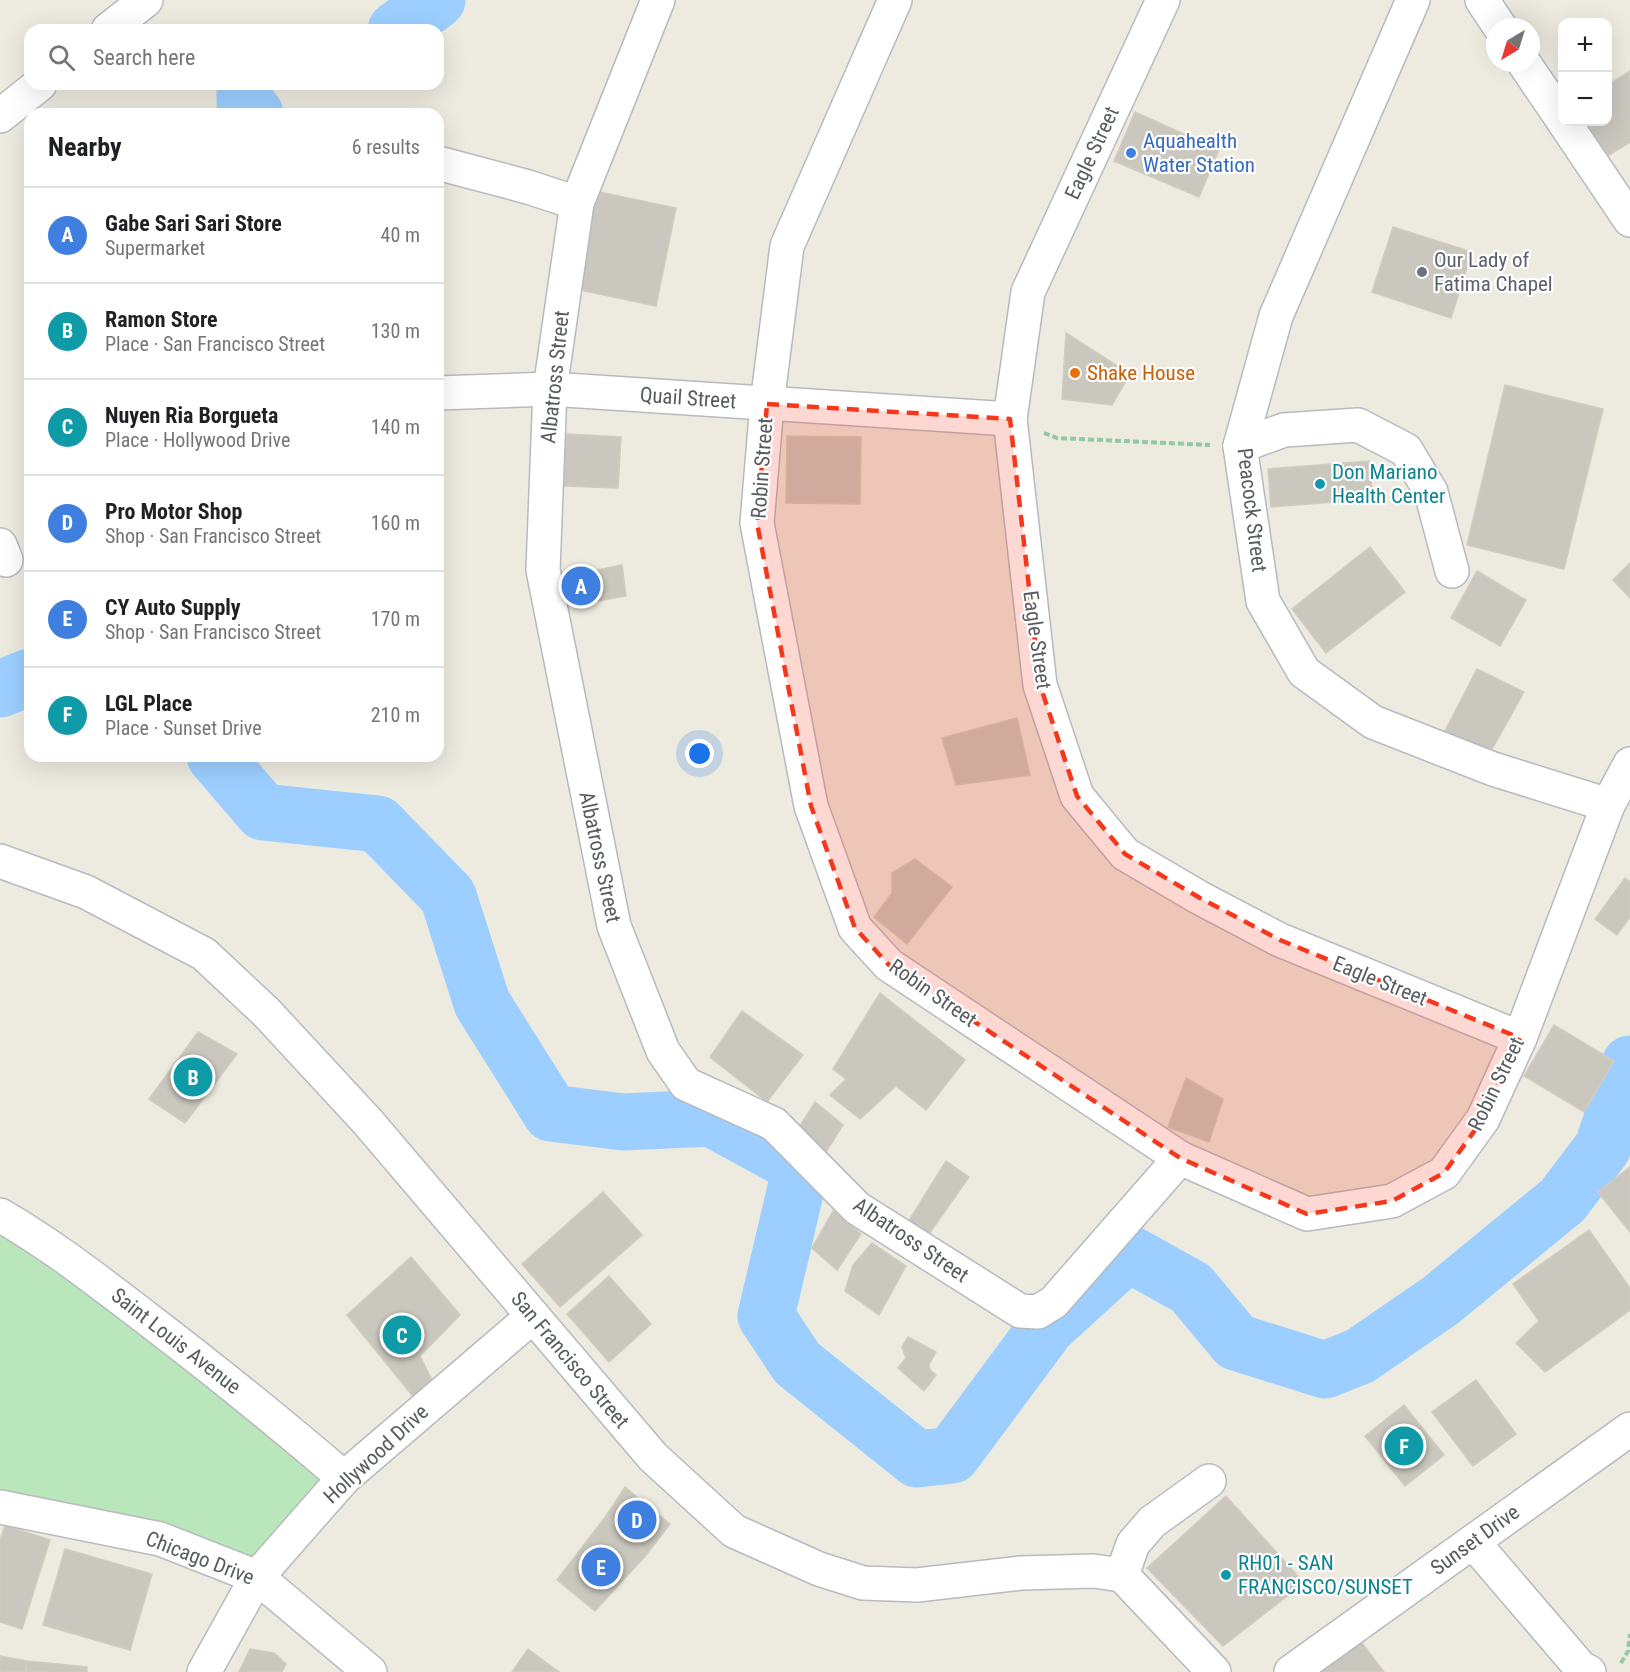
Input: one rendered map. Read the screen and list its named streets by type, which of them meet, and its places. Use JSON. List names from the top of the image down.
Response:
{
  "streets": {
    "street": [
      "Eagle Street",
      "Albatross Street",
      "Quail Street",
      "Robin Street",
      "Peacock Street",
      "Saint Louis Avenue",
      "San Francisco Street",
      "Hollywood Drive",
      "Sunset Drive",
      "Chicago Drive"
    ]
  },
  "crossings": [
    ["Eagle Street", "Quail Street"],
    ["Eagle Street", "Robin Street"],
    ["Albatross Street", "Quail Street"],
    ["Albatross Street", "Robin Street"],
    ["Quail Street", "Robin Street"],
    ["Robin Street", "Peacock Street"],
    ["Saint Louis Avenue", "Hollywood Drive"],
    ["San Francisco Street", "Hollywood Drive"],
    ["Hollywood Drive", "Chicago Drive"]
  ],
  "places": [
    "Aquahealth Water Station",
    "Our Lady of Fatima Chapel",
    "Shake House",
    "Don Mariano Health Center",
    "RH01 - SAN FRANCISCO/SUNSET"
  ],
  "north": "bottom left",
  "page": {
    "map_buttons": ["+", "−"],
    "search": "Search here",
    "heading": ["Nearby", "6 results"],
    "list": [
      {
        "mark": "A",
        "name": "Gabe Sari Sari Store",
        "note": "Supermarket",
        "value": "40 m"
      },
      {
        "mark": "B",
        "name": "Ramon Store",
        "note": "Place · San Francisco Street",
        "value": "130 m"
      },
      {
        "mark": "C",
        "name": "Nuyen Ria Borgueta",
        "note": "Place · Hollywood Drive",
        "value": "140 m"
      },
      {
        "mark": "D",
        "name": "Pro Motor Shop",
        "note": "Shop · San Francisco Street",
        "value": "160 m"
      },
      {
        "mark": "E",
        "name": "CY Auto Supply",
        "note": "Shop · San Francisco Street",
        "value": "170 m"
      },
      {
        "mark": "F",
        "name": "LGL Place",
        "note": "Place · Sunset Drive",
        "value": "210 m"
      }
    ],
    "pins": [
      "A",
      "B",
      "C",
      "F",
      "D",
      "E"
    ]
  }
}
